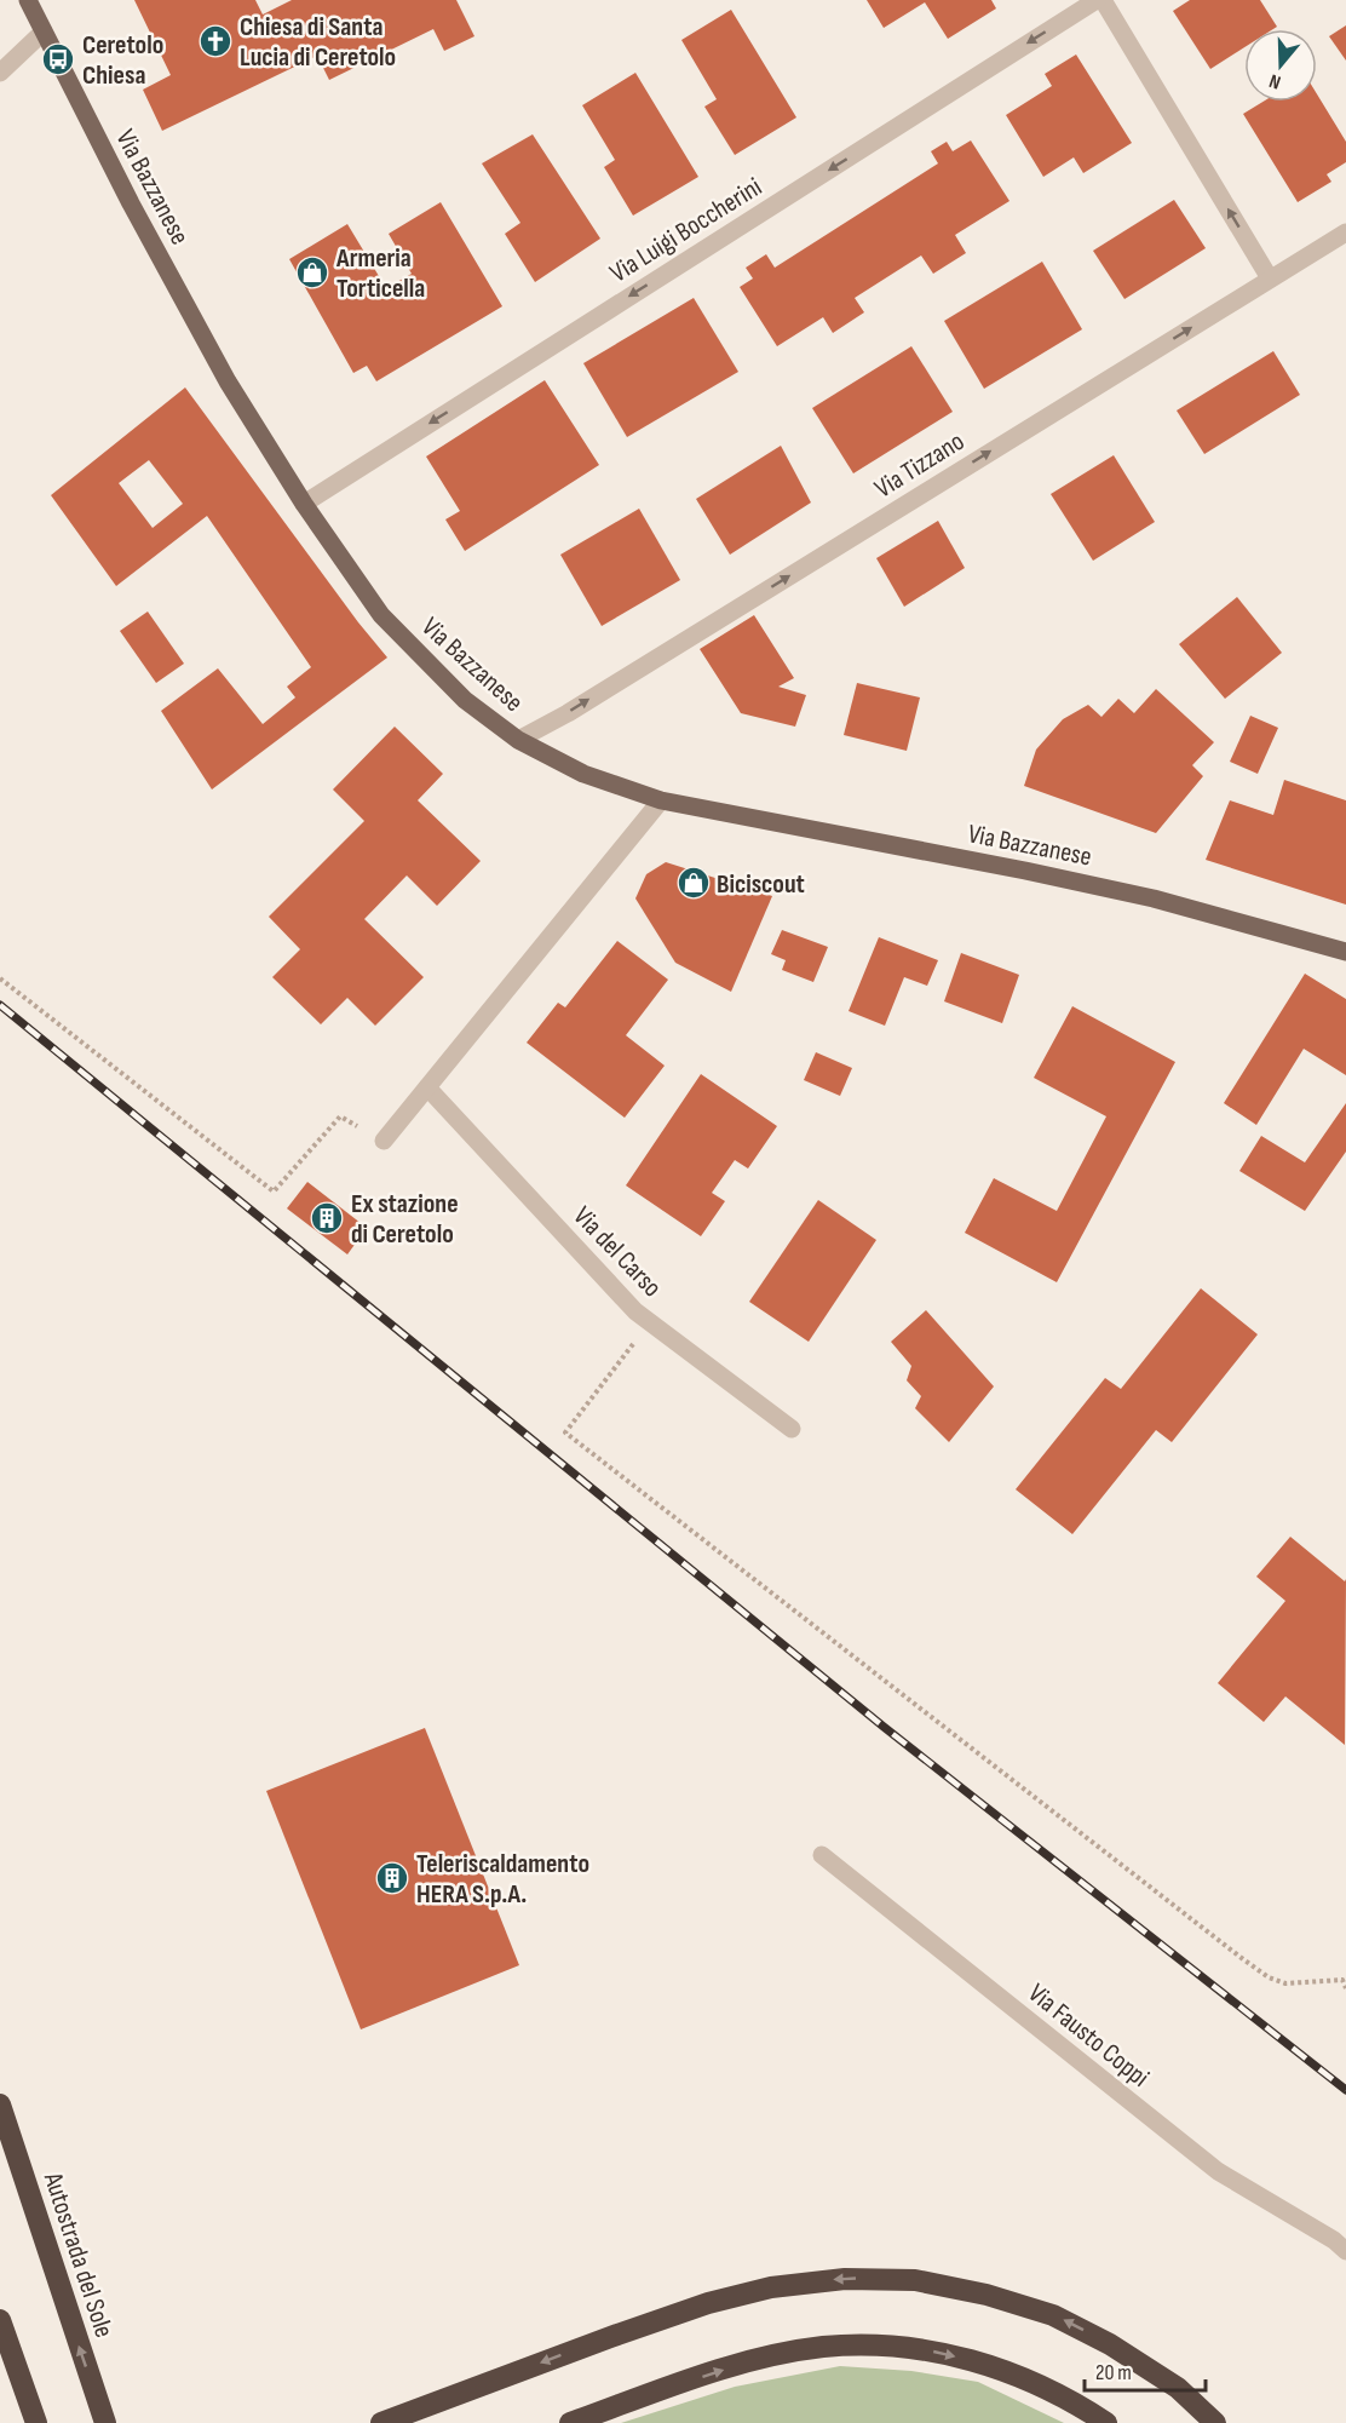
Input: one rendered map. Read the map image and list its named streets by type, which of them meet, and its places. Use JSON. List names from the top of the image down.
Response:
{
  "streets": {
    "highway": ["Autostrada del Sole"],
    "main road": ["Via Bazzanese"],
    "street": [
      "Via Luigi Boccherini",
      "Via Tizzano",
      "Via del Carso",
      "Via Fausto Coppi"
    ]
  },
  "crossings": [
    ["Via Bazzanese", "Via Luigi Boccherini"],
    ["Via Bazzanese", "Via Tizzano"]
  ],
  "one_way": ["Via Luigi Boccherini", "Via Tizzano"],
  "places": {
    "church": ["Chiesa di Santa Lucia di Ceretolo"],
    "bus stop": ["Ceretolo Chiesa"],
    "shop": ["Armeria Torticella", "Biciscout"],
    "building": ["Ex stazione di Ceretolo", "Teleriscaldamento HERA S.p.A."]
  },
  "scale_bar": "20 m",
  "north": "bottom"
}
